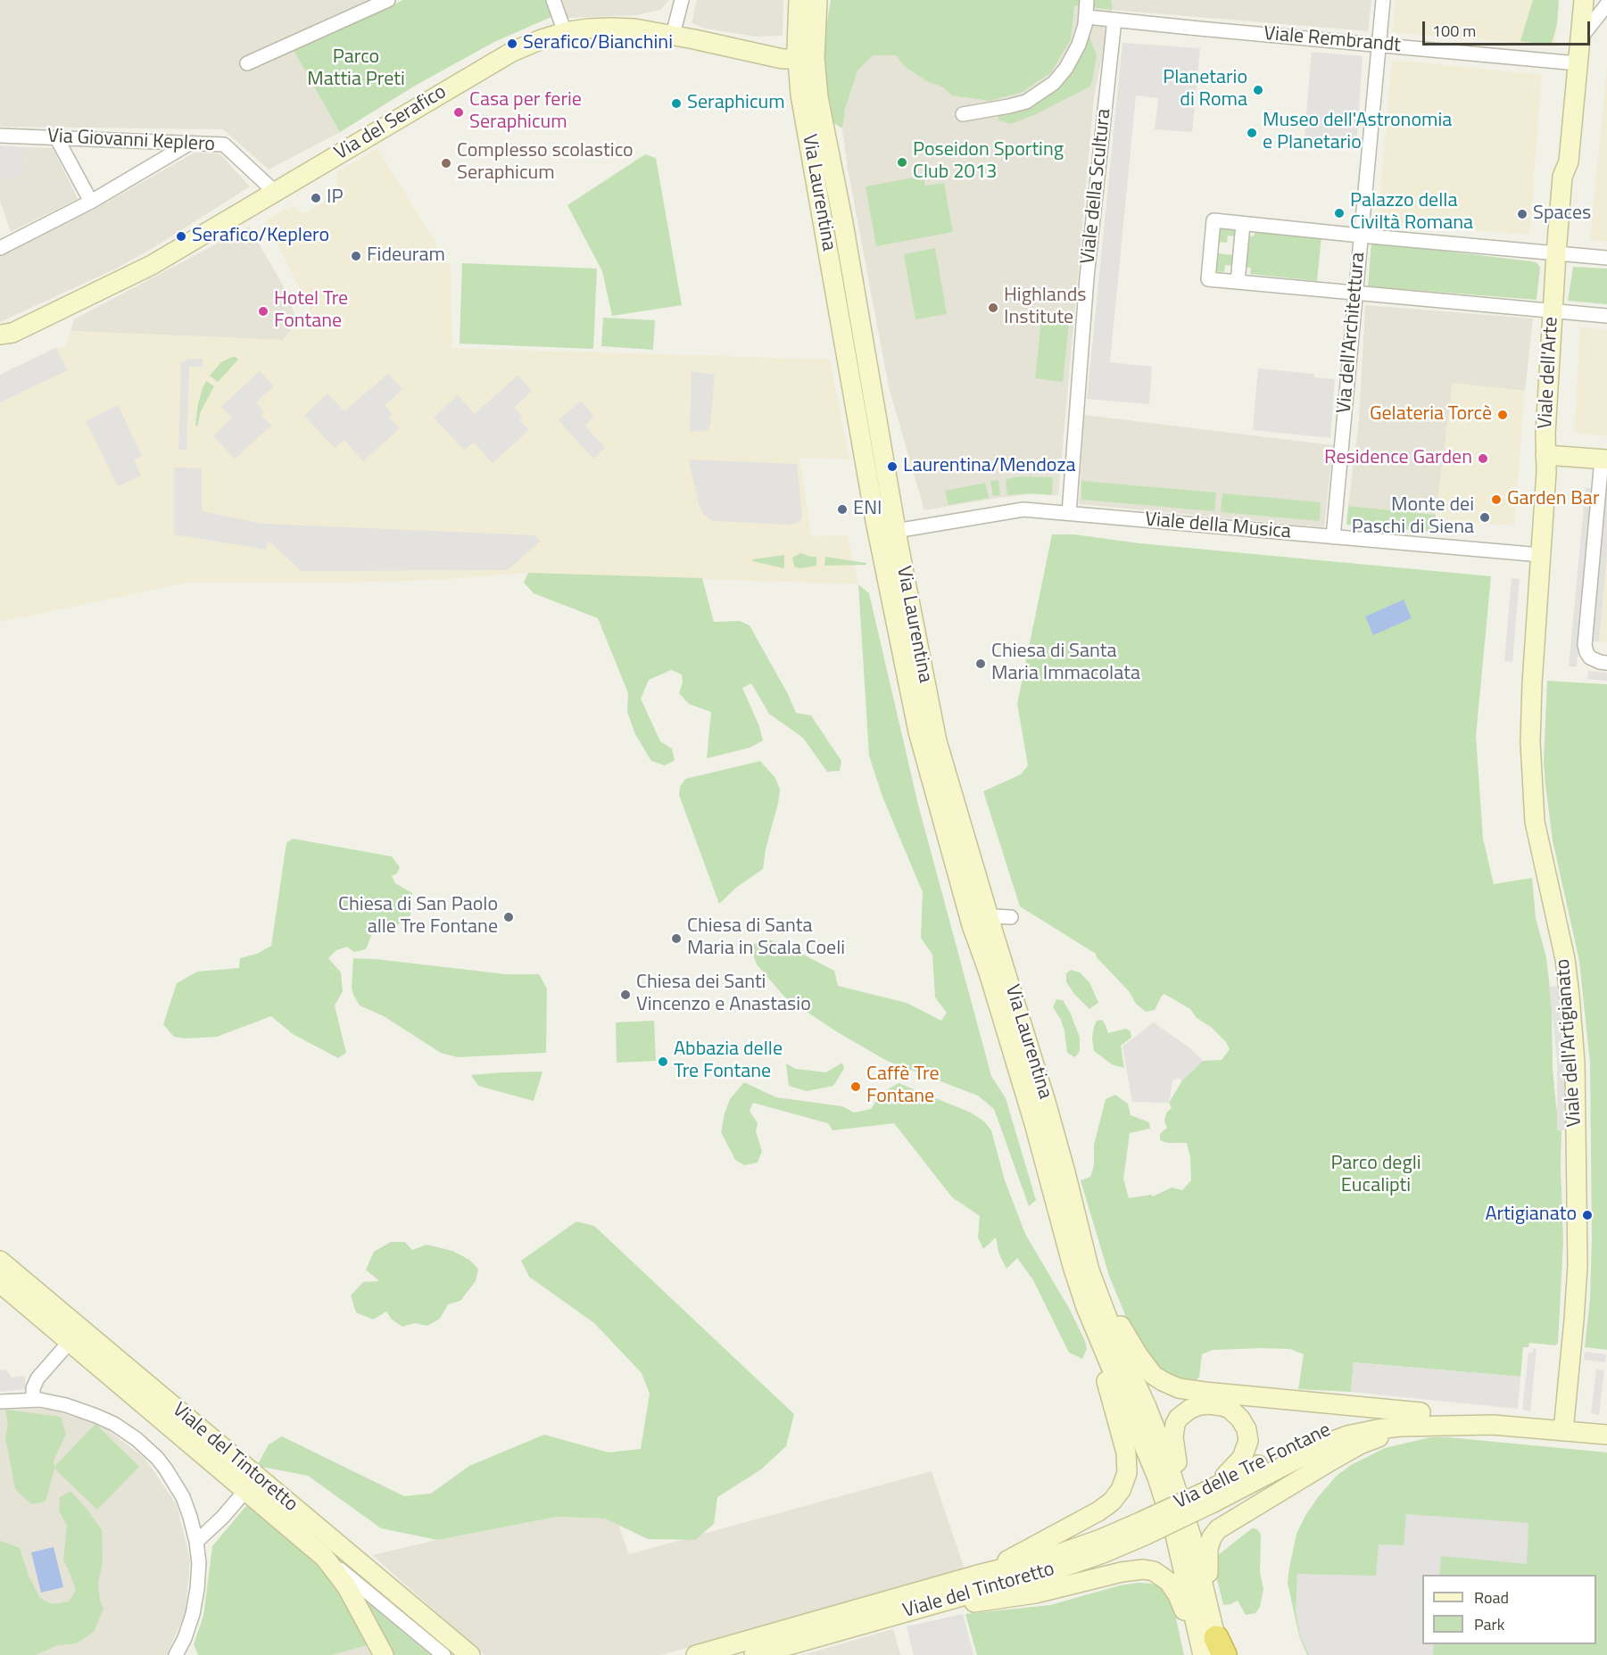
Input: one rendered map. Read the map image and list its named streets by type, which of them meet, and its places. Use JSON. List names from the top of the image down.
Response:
{
  "streets": {
    "main road": [
      "Via del Serafico",
      "Via Laurentina",
      "Viale dell'Arte",
      "Viale dell'Artigianato",
      "Viale del Tintoretto",
      "Via delle Tre Fontane"
    ],
    "street": [
      "Viale Rembrandt",
      "Via Giovanni Keplero",
      "Viale della Scultura",
      "Via dell'Architettura",
      "Viale della Musica"
    ]
  },
  "crossings": [
    ["Viale Rembrandt", "Viale della Scultura"],
    ["Viale Rembrandt", "Via dell'Architettura"],
    ["Viale Rembrandt", "Viale dell'Arte"],
    ["Via del Serafico", "Via Giovanni Keplero"],
    ["Via del Serafico", "Via Laurentina"],
    ["Viale della Scultura", "Viale della Musica"],
    ["Via Laurentina", "Viale della Musica"],
    ["Via dell'Architettura", "Viale della Musica"],
    ["Viale dell'Arte", "Viale della Musica"],
    ["Viale dell'Arte", "Viale dell'Artigianato"],
    ["Viale dell'Artigianato", "Via delle Tre Fontane"],
    ["Viale del Tintoretto", "Via delle Tre Fontane"]
  ],
  "parks": ["Parco Mattia Preti", "Parco degli Eucalipti"],
  "places": [
    "Serafico/Bianchini",
    "Planetario di Roma",
    "Seraphicum",
    "Casa per ferie Seraphicum",
    "Museo dell'Astronomia e Planetario",
    "Poseidon Sporting Club 2013",
    "Complesso scolastico Seraphicum",
    "IP",
    "Palazzo della Civiltà Romana",
    "Spaces",
    "Serafico/Keplero",
    "Fideuram",
    "Highlands Institute",
    "Hotel Tre Fontane",
    "Gelateria Torcè",
    "Residence Garden",
    "Laurentina/Mendoza",
    "Garden Bar",
    "ENI",
    "Monte dei Paschi di Siena",
    "Chiesa di Santa Maria Immacolata",
    "Chiesa di San Paolo alle Tre Fontane",
    "Chiesa di Santa Maria in Scala Coeli",
    "Chiesa dei Santi Vincenzo e Anastasio",
    "Abbazia delle Tre Fontane",
    "Caffè Tre Fontane",
    "Artigianato"
  ],
  "legend": ["Road", "Park"],
  "scale_bar": "100 m"
}
